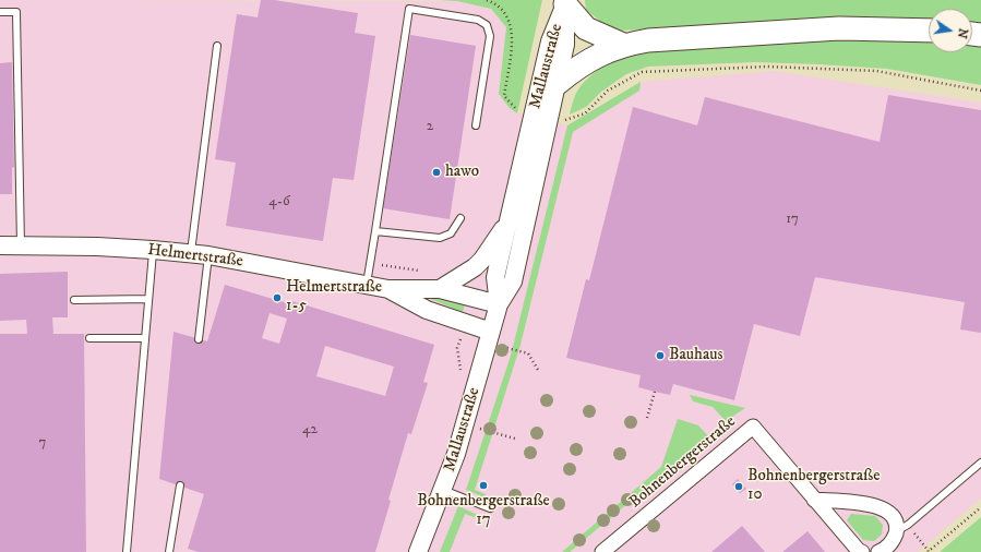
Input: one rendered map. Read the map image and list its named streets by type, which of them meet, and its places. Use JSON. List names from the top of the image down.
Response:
{
  "streets": {
    "street": ["Mallaustraße", "Helmertstraße", "Bohnenbergerstraße"]
  },
  "crossings": [
    ["Mallaustraße", "Helmertstraße"]
  ],
  "places": [
    "hawo",
    "Helmertstraße 1-5",
    "Bauhaus",
    "Bohnenbergerstraße 17",
    "Bohnenbergerstraße 10"
  ],
  "house_numbers": [
    "2",
    "4-6",
    "17",
    "42",
    "7"
  ],
  "north": "right"
}
